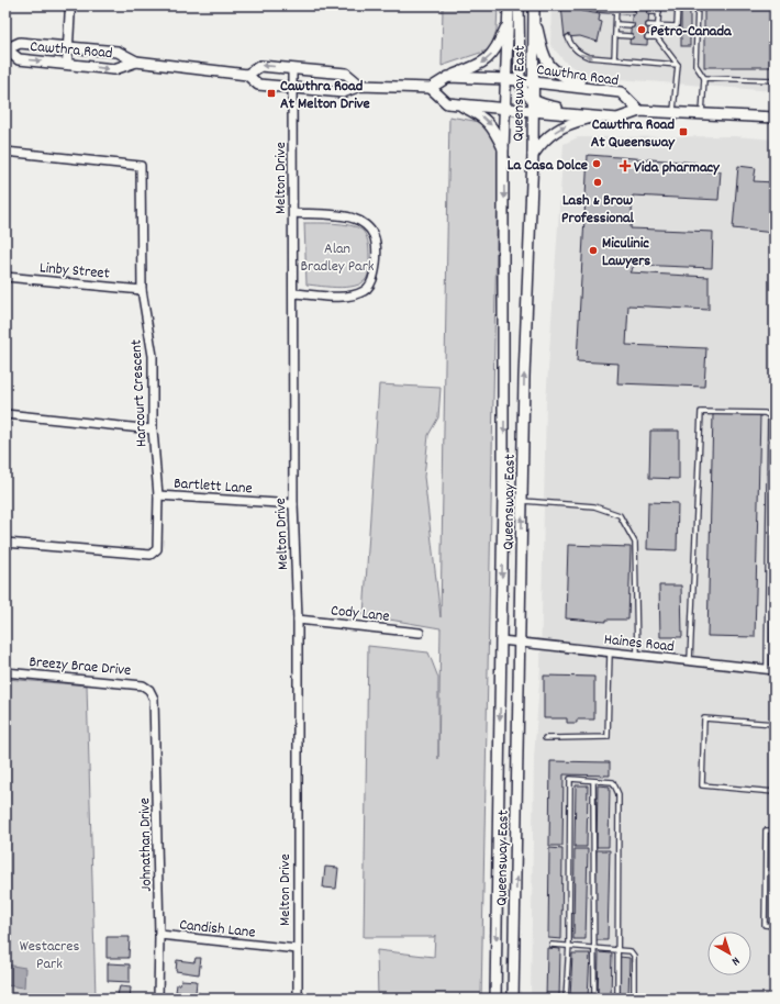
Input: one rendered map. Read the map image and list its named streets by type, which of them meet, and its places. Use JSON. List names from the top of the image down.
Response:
{
  "streets": {
    "main road": ["Cawthra Road", "Queensway East"],
    "street": [
      "Melton Drive",
      "Linby Street",
      "Harcourt Crescent",
      "Bartlett Lane",
      "Cody Lane",
      "Haines Road",
      "Breezy Brae Drive",
      "Johnathan Drive",
      "Candish Lane"
    ]
  },
  "crossings": [
    ["Cawthra Road", "Queensway East"],
    ["Cawthra Road", "Melton Drive"],
    ["Queensway East", "Haines Road"],
    ["Melton Drive", "Bartlett Lane"],
    ["Melton Drive", "Cody Lane"],
    ["Melton Drive", "Candish Lane"],
    ["Linby Street", "Harcourt Crescent"],
    ["Harcourt Crescent", "Bartlett Lane"],
    ["Breezy Brae Drive", "Johnathan Drive"],
    ["Johnathan Drive", "Candish Lane"]
  ],
  "parks": ["Alan Bradley Park", "Westacres Park"],
  "places": {
    "other": [
      "Petro-Canada",
      "La Casa Dolce",
      "Lash & Brow Professional",
      "Miculinic Lawyers"
    ],
    "transit": ["Cawthra Road At Melton Drive", "Cawthra Road At Queensway"],
    "health": ["Vida pharmacy"]
  },
  "north": "bottom right"
}
